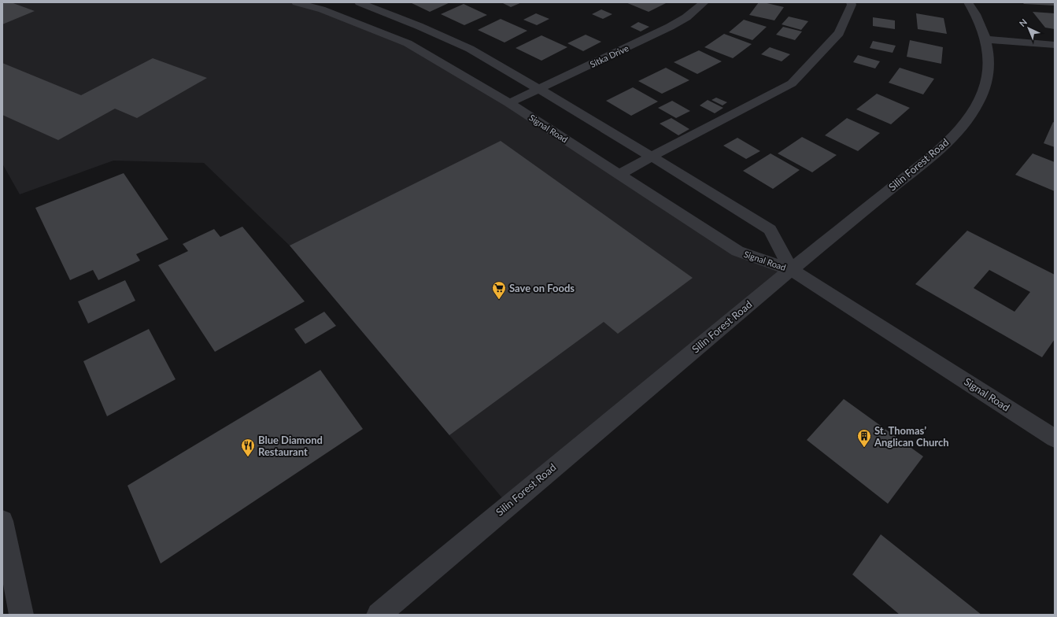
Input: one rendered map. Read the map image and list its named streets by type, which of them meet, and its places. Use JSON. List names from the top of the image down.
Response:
{
  "streets": {
    "street": ["Sitka Drive", "Signal Road", "Silin Forest Road"]
  },
  "crossings": [
    ["Sitka Drive", "Signal Road"],
    ["Signal Road", "Silin Forest Road"]
  ],
  "places": {
    "supermarket": ["Save on Foods"],
    "building": ["St. Thomas’ Anglican Church"],
    "restaurant": ["Blue Diamond Restaurant"]
  },
  "north": "top left"
}
